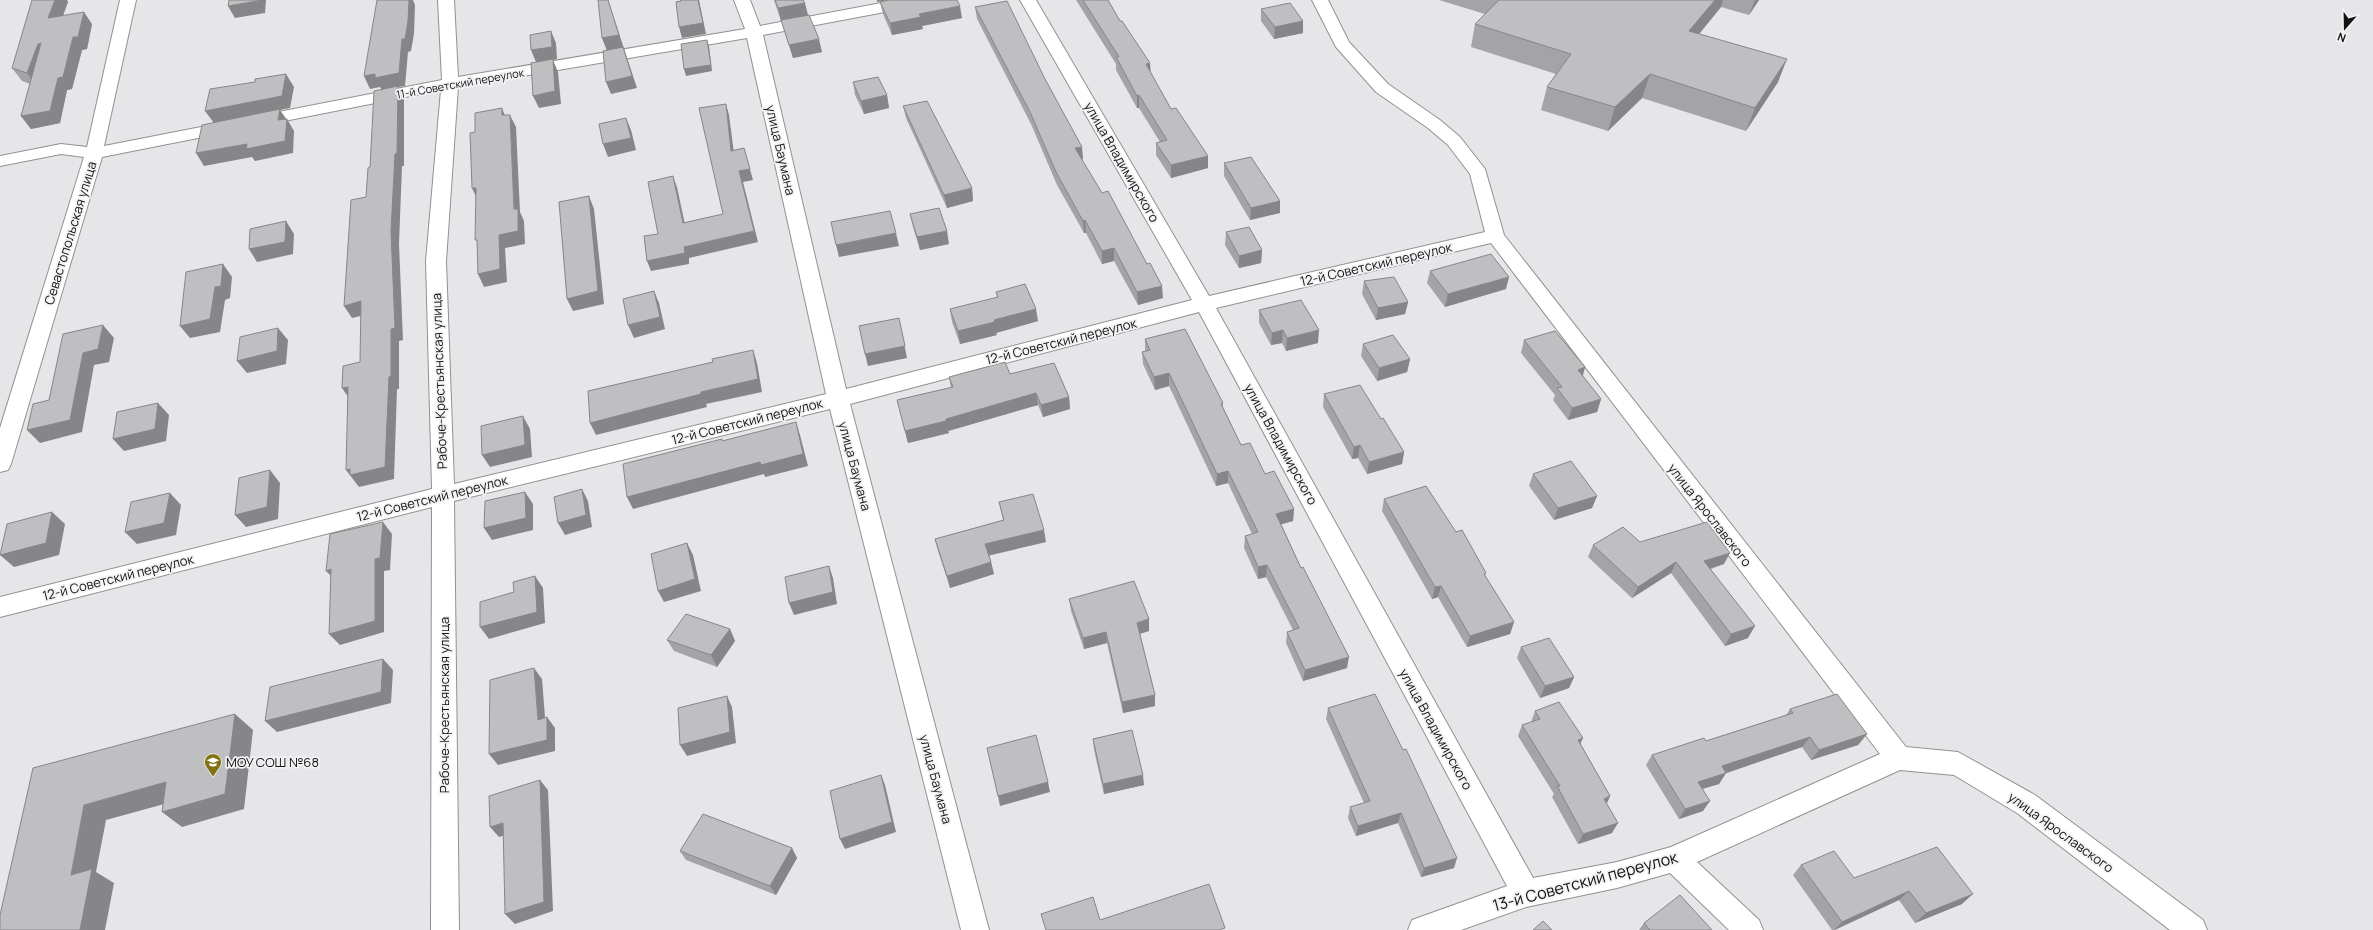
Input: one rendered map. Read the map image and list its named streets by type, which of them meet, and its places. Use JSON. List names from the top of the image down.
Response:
{
  "streets": {
    "street": [
      "11-й Советский переулок",
      "улица Баумана",
      "улица Владимирского",
      "Севастопольская улица",
      "12-й Советский переулок",
      "Рабоче-Крестьянская улица",
      "улица Ярославского",
      "13-й Советский переулок"
    ]
  },
  "crossings": [
    ["11-й Советский переулок", "улица Баумана"],
    ["11-й Советский переулок", "Севастопольская улица"],
    ["11-й Советский переулок", "Рабоче-Крестьянская улица"],
    ["улица Баумана", "12-й Советский переулок"],
    ["улица Владимирского", "12-й Советский переулок"],
    ["улица Владимирского", "13-й Советский переулок"],
    ["12-й Советский переулок", "Рабоче-Крестьянская улица"],
    ["12-й Советский переулок", "улица Ярославского"],
    ["улица Ярославского", "13-й Советский переулок"]
  ],
  "places": {
    "school or university": ["МОУ СОШ №68"]
  },
  "north": "bottom"
}
